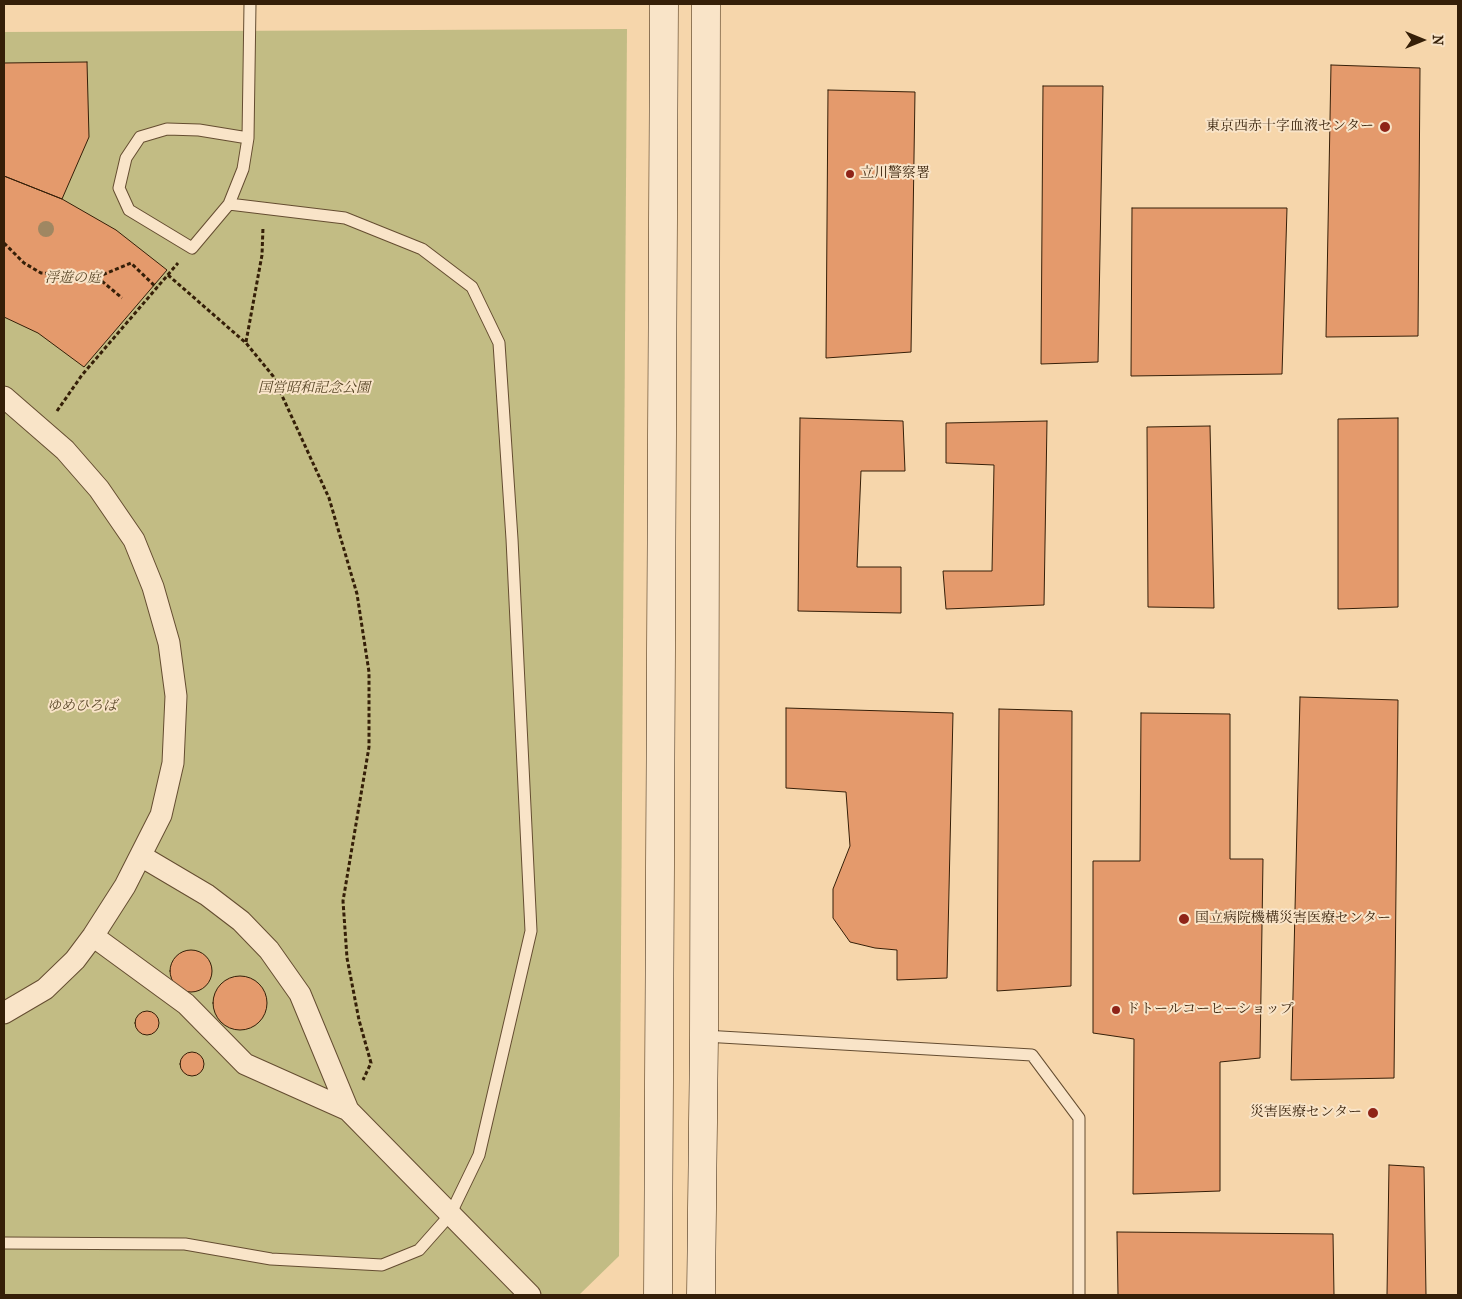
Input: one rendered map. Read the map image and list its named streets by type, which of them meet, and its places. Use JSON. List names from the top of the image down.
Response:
{
  "parks": ["浮遊の庭", "国営昭和記念公園", "ゆめひろば"],
  "places": [
    "東京西赤十字血液センター",
    "立川警察署",
    "国立病院機構災害医療センター",
    "ドトールコーヒーショップ",
    "災害医療センター"
  ],
  "north": "right"
}
